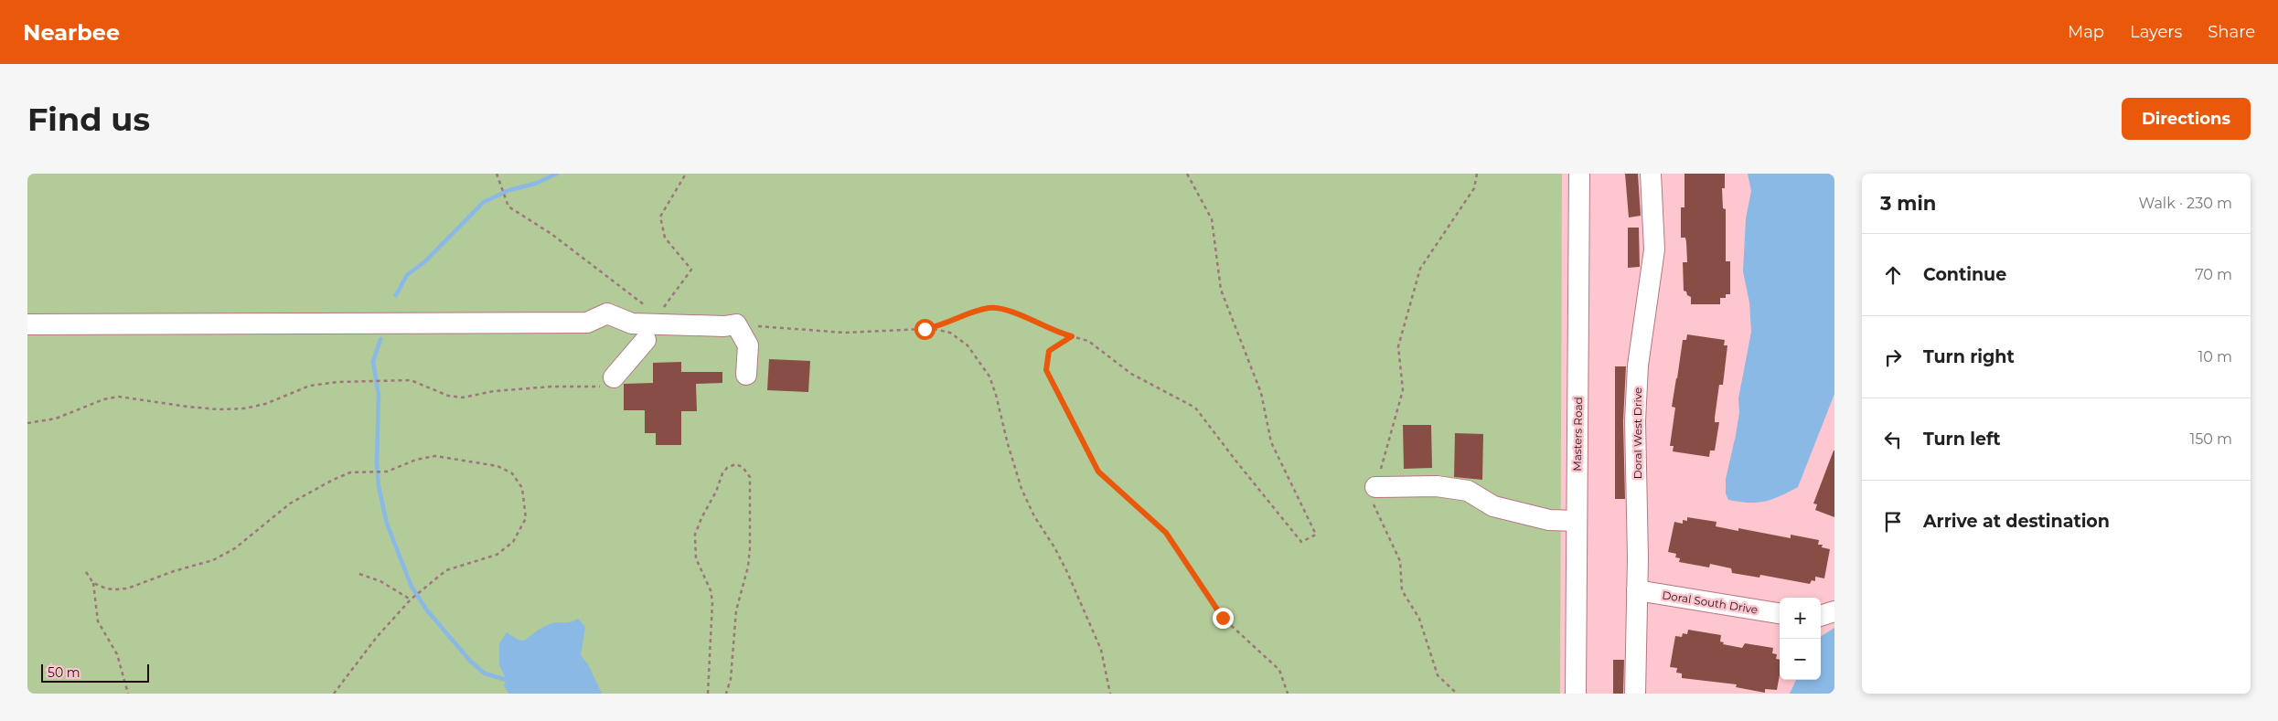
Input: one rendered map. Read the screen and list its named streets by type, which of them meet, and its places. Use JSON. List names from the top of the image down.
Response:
{
  "streets": {
    "street": ["Doral West Drive", "Masters Road", "Doral South Drive"]
  },
  "crossings": [
    ["Doral West Drive", "Doral South Drive"]
  ],
  "scale_bar": "50 m",
  "page": {
    "header": "Nearbee",
    "nav": ["Map", "Layers", "Share"],
    "buttons": "Directions",
    "title": "Find us",
    "heading": ["3 min", "Walk · 230 m"],
    "list": [
      ["Continue", "70 m"],
      ["Turn right", "10 m"],
      ["Turn left", "150 m"],
      "Arrive at destination"
    ],
    "map_buttons": ["+", "−"],
    "scale": "50 m"
  }
}
